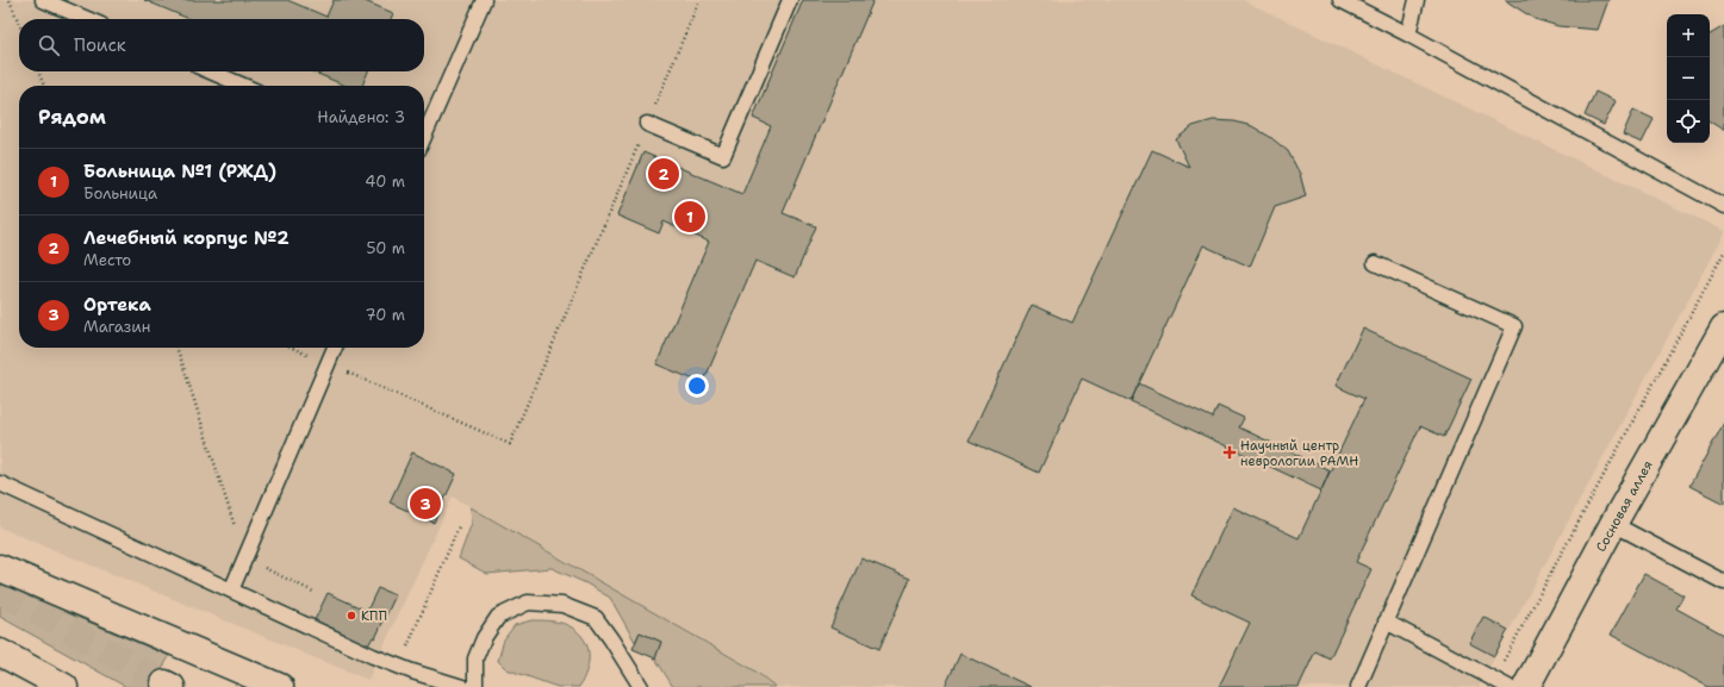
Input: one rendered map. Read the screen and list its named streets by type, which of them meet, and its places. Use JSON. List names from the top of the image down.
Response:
{
  "streets": {
    "street": ["Сосновая аллея"]
  },
  "places": {
    "health": ["Научный центр неврологии РАМН"],
    "other": ["КПП"]
  },
  "page": {
    "map_buttons": ["+", "−"],
    "search": "Поиск",
    "heading": ["Рядом", "Найдено: 3"],
    "list": [
      {
        "mark": "1",
        "name": "Больница №1 (РЖД)",
        "note": "Больница",
        "value": "40 m"
      },
      {
        "mark": "2",
        "name": "Лечебный корпус №2",
        "note": "Место",
        "value": "50 m"
      },
      {
        "mark": "3",
        "name": "Ортека",
        "note": "Магазин",
        "value": "70 m"
      }
    ],
    "pins": ["2", "1", "3"]
  }
}
